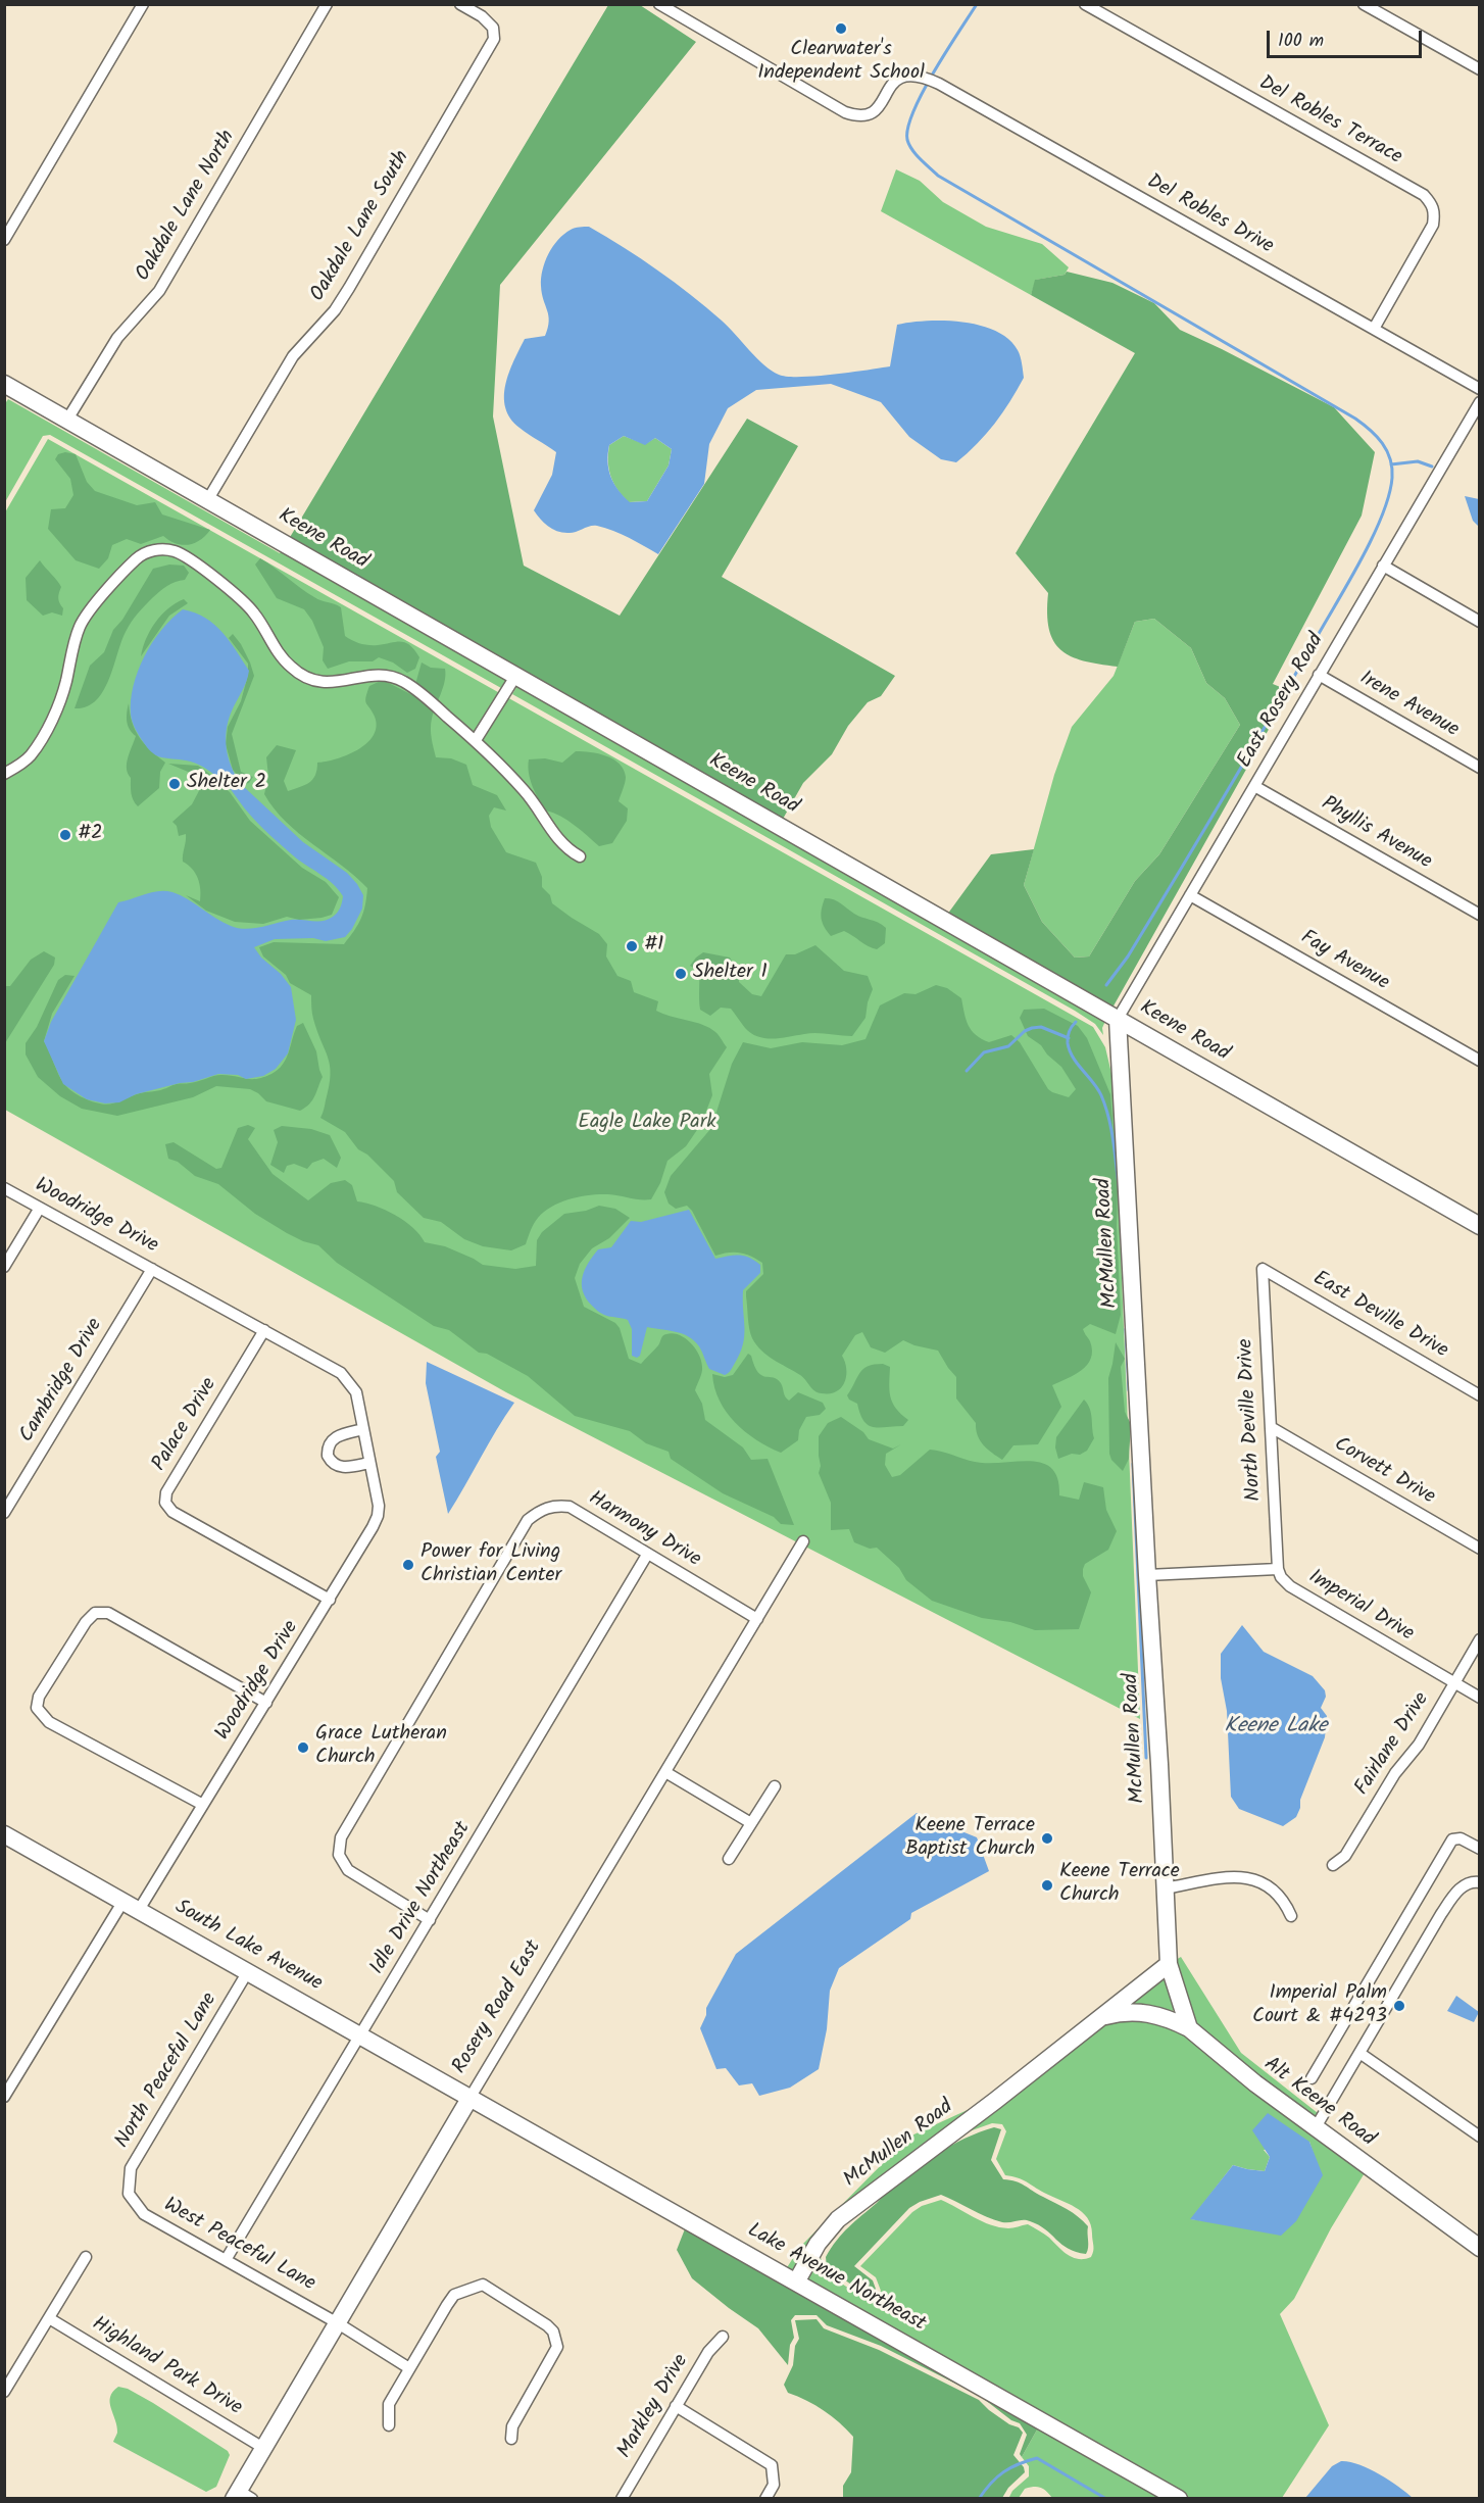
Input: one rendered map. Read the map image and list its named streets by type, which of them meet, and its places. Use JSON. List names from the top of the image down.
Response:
{
  "streets": {
    "street": [
      "Del Robles Terrace",
      "Oakdale Lane North",
      "Del Robles Drive",
      "Oakdale Lane South",
      "Keene Road",
      "East Rosery Road",
      "Irene Avenue",
      "Phyllis Avenue",
      "Fay Avenue",
      "Woodridge Drive",
      "McMullen Road",
      "East Deville Drive",
      "Cambridge Drive",
      "North Deville Drive",
      "Palace Drive",
      "Corvett Drive",
      "Harmony Drive",
      "Imperial Drive",
      "Fairlane Drive",
      "Idle Drive Northeast",
      "South Lake Avenue",
      "Rosery Road East",
      "North Peaceful Lane",
      "Alt Keene Road",
      "West Peaceful Lane",
      "Lake Avenue Northeast",
      "Highland Park Drive",
      "Markley Drive"
    ]
  },
  "crossings": [
    ["Del Robles Terrace", "Del Robles Drive"],
    ["Oakdale Lane North", "Keene Road"],
    ["Oakdale Lane South", "Keene Road"],
    ["Keene Road", "East Rosery Road"],
    ["Keene Road", "McMullen Road"],
    ["East Rosery Road", "Irene Avenue"],
    ["East Rosery Road", "Phyllis Avenue"],
    ["East Rosery Road", "Fay Avenue"],
    ["East Rosery Road", "McMullen Road"],
    ["Woodridge Drive", "Cambridge Drive"],
    ["Woodridge Drive", "Palace Drive"],
    ["Woodridge Drive", "South Lake Avenue"],
    ["McMullen Road", "Alt Keene Road"],
    ["McMullen Road", "Lake Avenue Northeast"],
    ["East Deville Drive", "North Deville Drive"],
    ["North Deville Drive", "Corvett Drive"],
    ["North Deville Drive", "Imperial Drive"],
    ["Harmony Drive", "Idle Drive Northeast"],
    ["Harmony Drive", "Rosery Road East"],
    ["Imperial Drive", "Fairlane Drive"],
    ["Idle Drive Northeast", "South Lake Avenue"],
    ["Idle Drive Northeast", "West Peaceful Lane"],
    ["South Lake Avenue", "Rosery Road East"],
    ["South Lake Avenue", "North Peaceful Lane"],
    ["South Lake Avenue", "Lake Avenue Northeast"],
    ["Rosery Road East", "West Peaceful Lane"],
    ["Rosery Road East", "Lake Avenue Northeast"],
    ["Rosery Road East", "Highland Park Drive"],
    ["North Peaceful Lane", "West Peaceful Lane"]
  ],
  "water": ["Keene Lake"],
  "parks": ["Eagle Lake Park"],
  "places": [
    "Clearwater's Independent School",
    "Shelter 2",
    "#2",
    "#1",
    "Shelter 1",
    "Power for Living Christian Center",
    "Grace Lutheran Church",
    "Keene Terrace Baptist Church",
    "Keene Terrace Church",
    "Imperial Palm Court & #4293"
  ],
  "scale_bar": "100 m"
}
